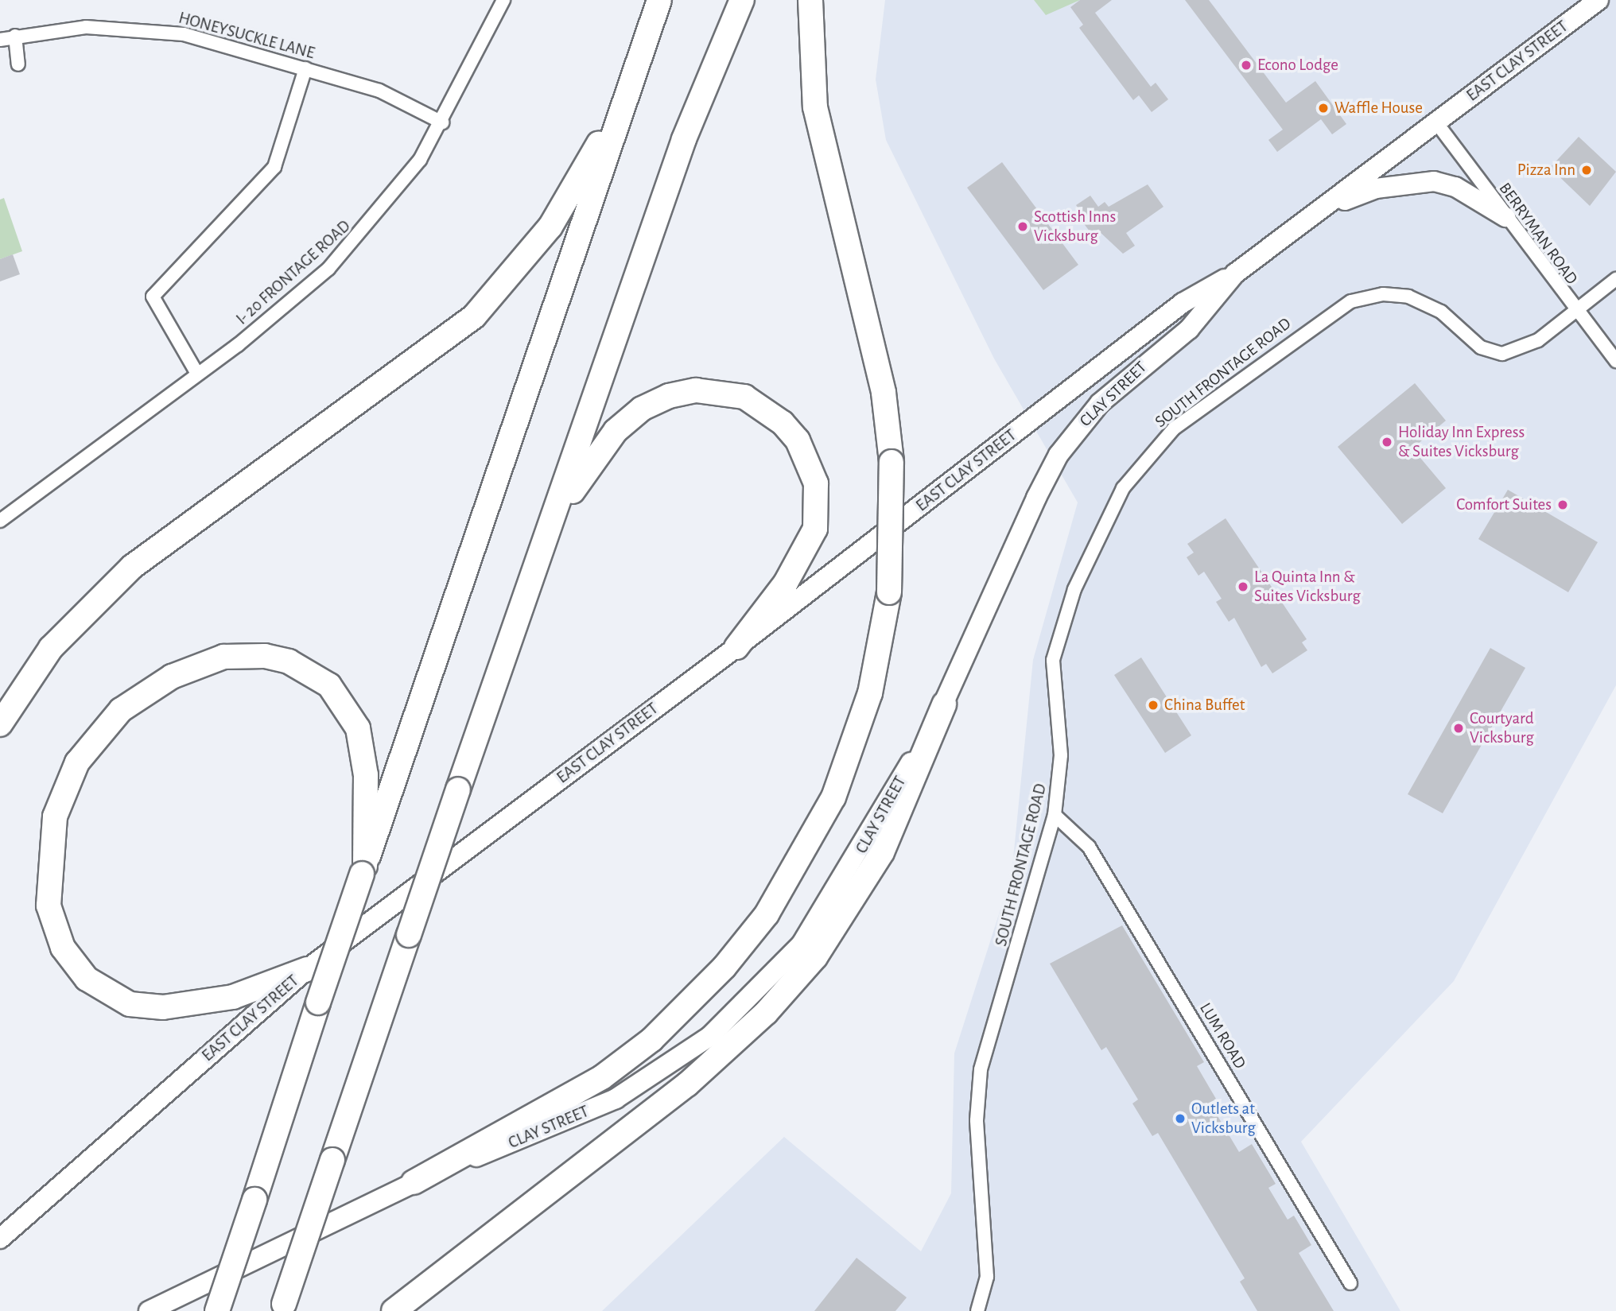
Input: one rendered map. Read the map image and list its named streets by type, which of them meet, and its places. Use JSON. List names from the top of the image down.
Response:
{
  "streets": {
    "main road": ["EAST CLAY STREET", "CLAY STREET"],
    "street": [
      "HONEYSUCKLE LANE",
      "BERRYMAN ROAD",
      "I- 20 FRONTAGE ROAD",
      "SOUTH FRONTAGE ROAD",
      "LUM ROAD"
    ]
  },
  "crossings": [
    ["HONEYSUCKLE LANE", "I- 20 FRONTAGE ROAD"],
    ["EAST CLAY STREET", "BERRYMAN ROAD"],
    ["EAST CLAY STREET", "CLAY STREET"],
    ["BERRYMAN ROAD", "SOUTH FRONTAGE ROAD"],
    ["BERRYMAN ROAD", "CLAY STREET"],
    ["SOUTH FRONTAGE ROAD", "LUM ROAD"]
  ],
  "places": [
    "Econo Lodge",
    "Waffle House",
    "Pizza Inn",
    "Scottish Inns Vicksburg",
    "Holiday Inn Express & Suites Vicksburg",
    "Comfort Suites",
    "La Quinta Inn & Suites Vicksburg",
    "China Buffet",
    "Courtyard Vicksburg",
    "Outlets at Vicksburg"
  ]
}
